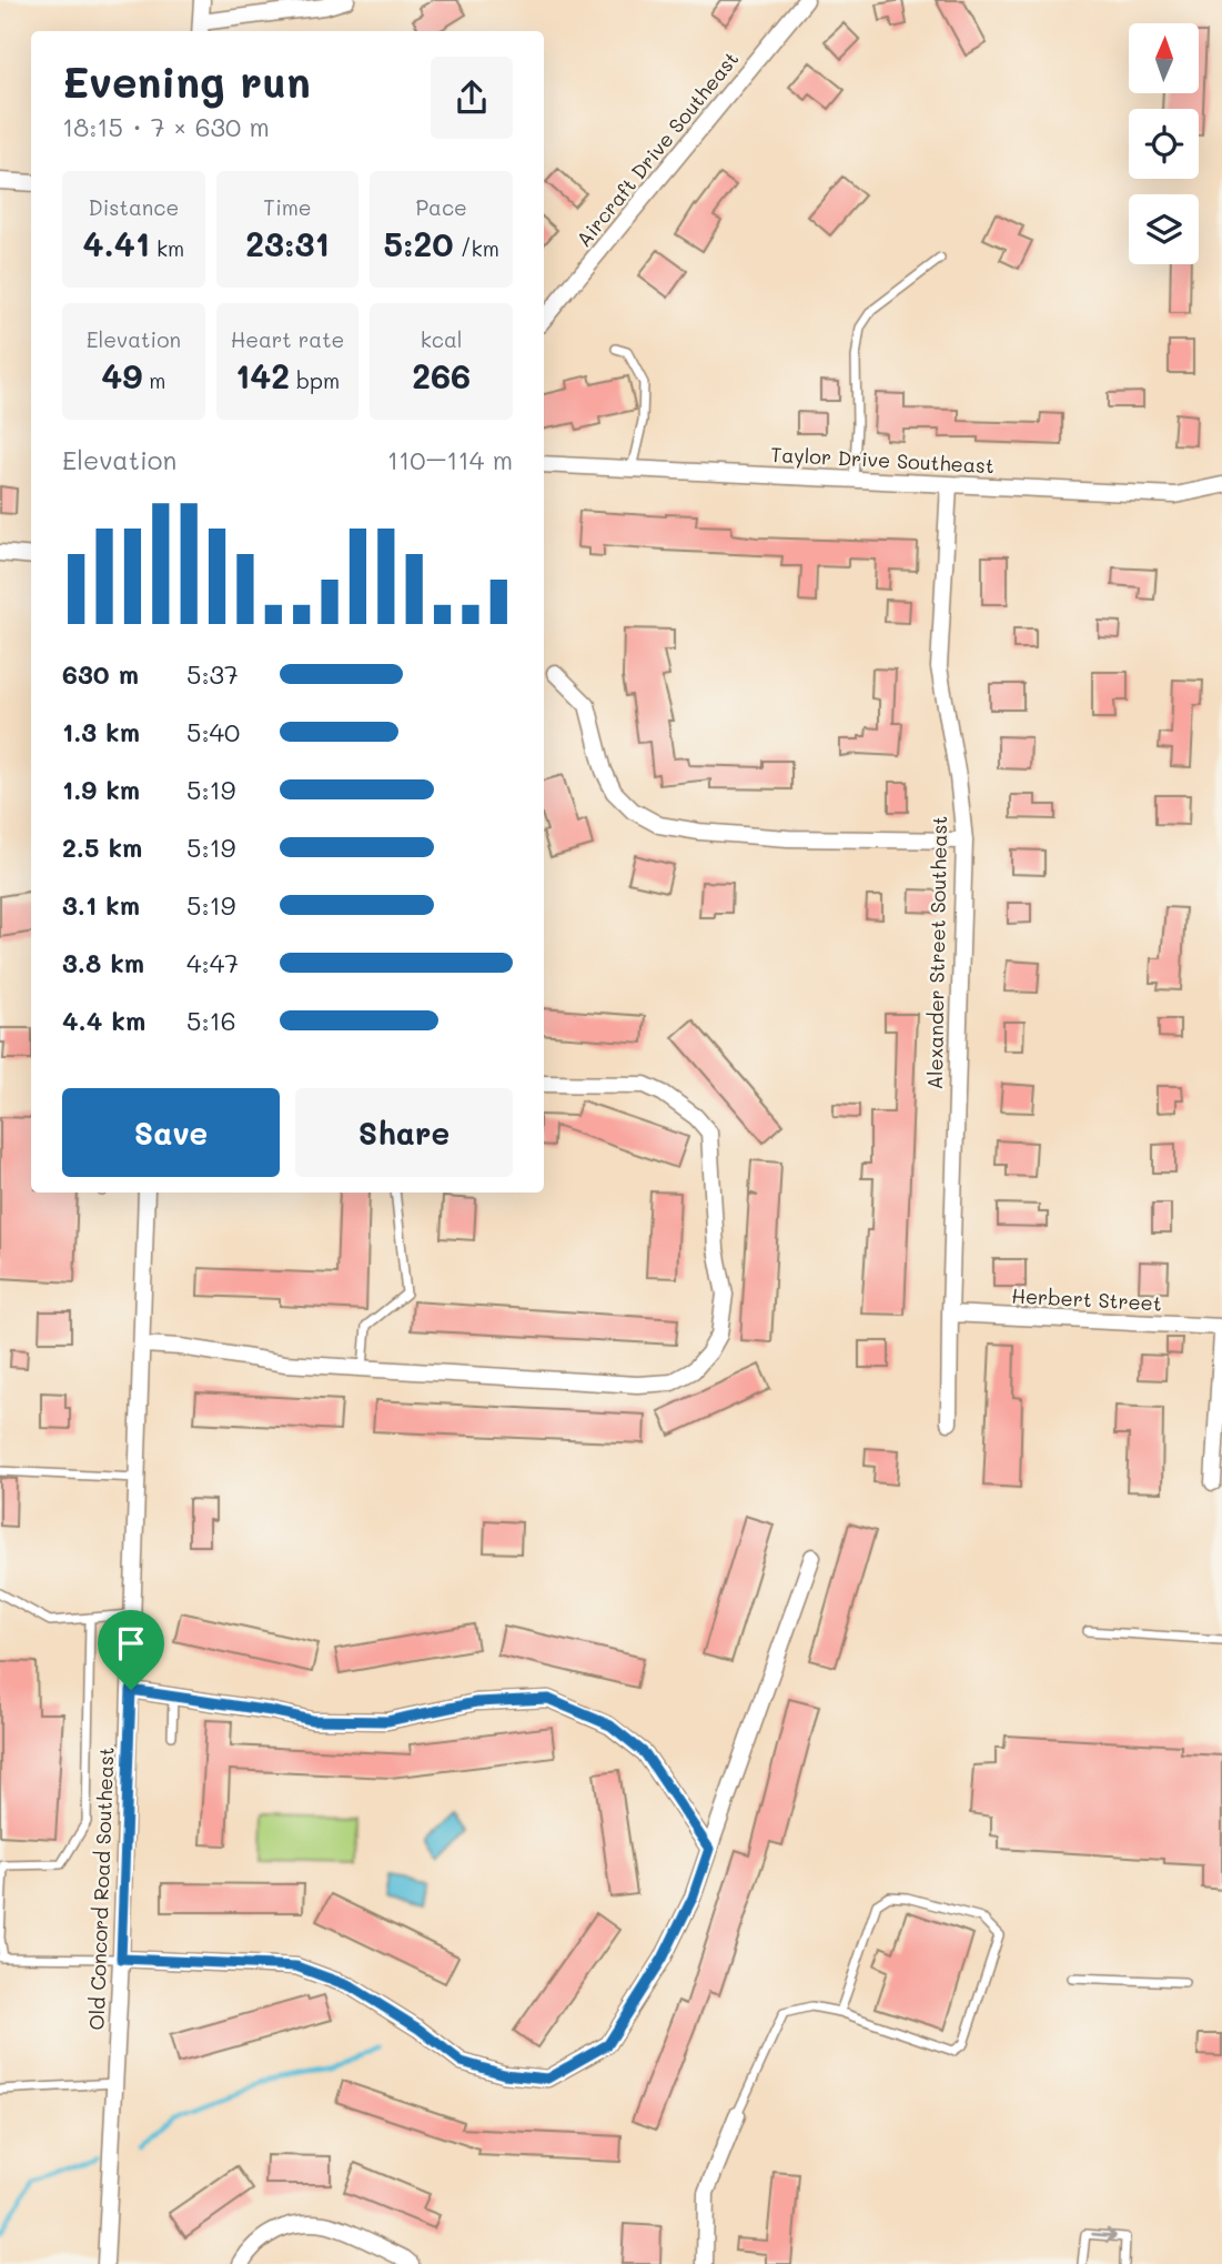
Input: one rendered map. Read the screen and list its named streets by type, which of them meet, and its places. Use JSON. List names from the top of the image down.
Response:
{
  "streets": {
    "street": [
      "Aircraft Drive Southeast",
      "Taylor Drive Southeast",
      "Alexander Street Southeast",
      "Herbert Street",
      "Old Concord Road Southeast"
    ]
  },
  "crossings": [
    ["Taylor Drive Southeast", "Alexander Street Southeast"],
    ["Alexander Street Southeast", "Herbert Street"]
  ],
  "north": "top",
  "page": {
    "heading": ["Evening run", "18:15 · 7 × 630 m"],
    "stats": [
      ["Distance", "4.41 km"],
      ["Time", "23:31"],
      ["Pace", "5:20 /km"],
      ["Elevation", "49 m"],
      ["Heart rate", "142 bpm"],
      ["kcal", "266"]
    ],
    "chart": ["Elevation", "110–114 m"],
    "list": [
      {
        "name": "630 m",
        "note": "5:37"
      },
      {
        "name": "1.3 km",
        "note": "5:40"
      },
      {
        "name": "1.9 km",
        "note": "5:19"
      },
      {
        "name": "2.5 km",
        "note": "5:19"
      },
      {
        "name": "3.1 km",
        "note": "5:19"
      },
      {
        "name": "3.8 km",
        "note": "4:47"
      },
      {
        "name": "4.4 km",
        "note": "5:16"
      }
    ],
    "buttons": ["Save", "Share"]
  }
}
